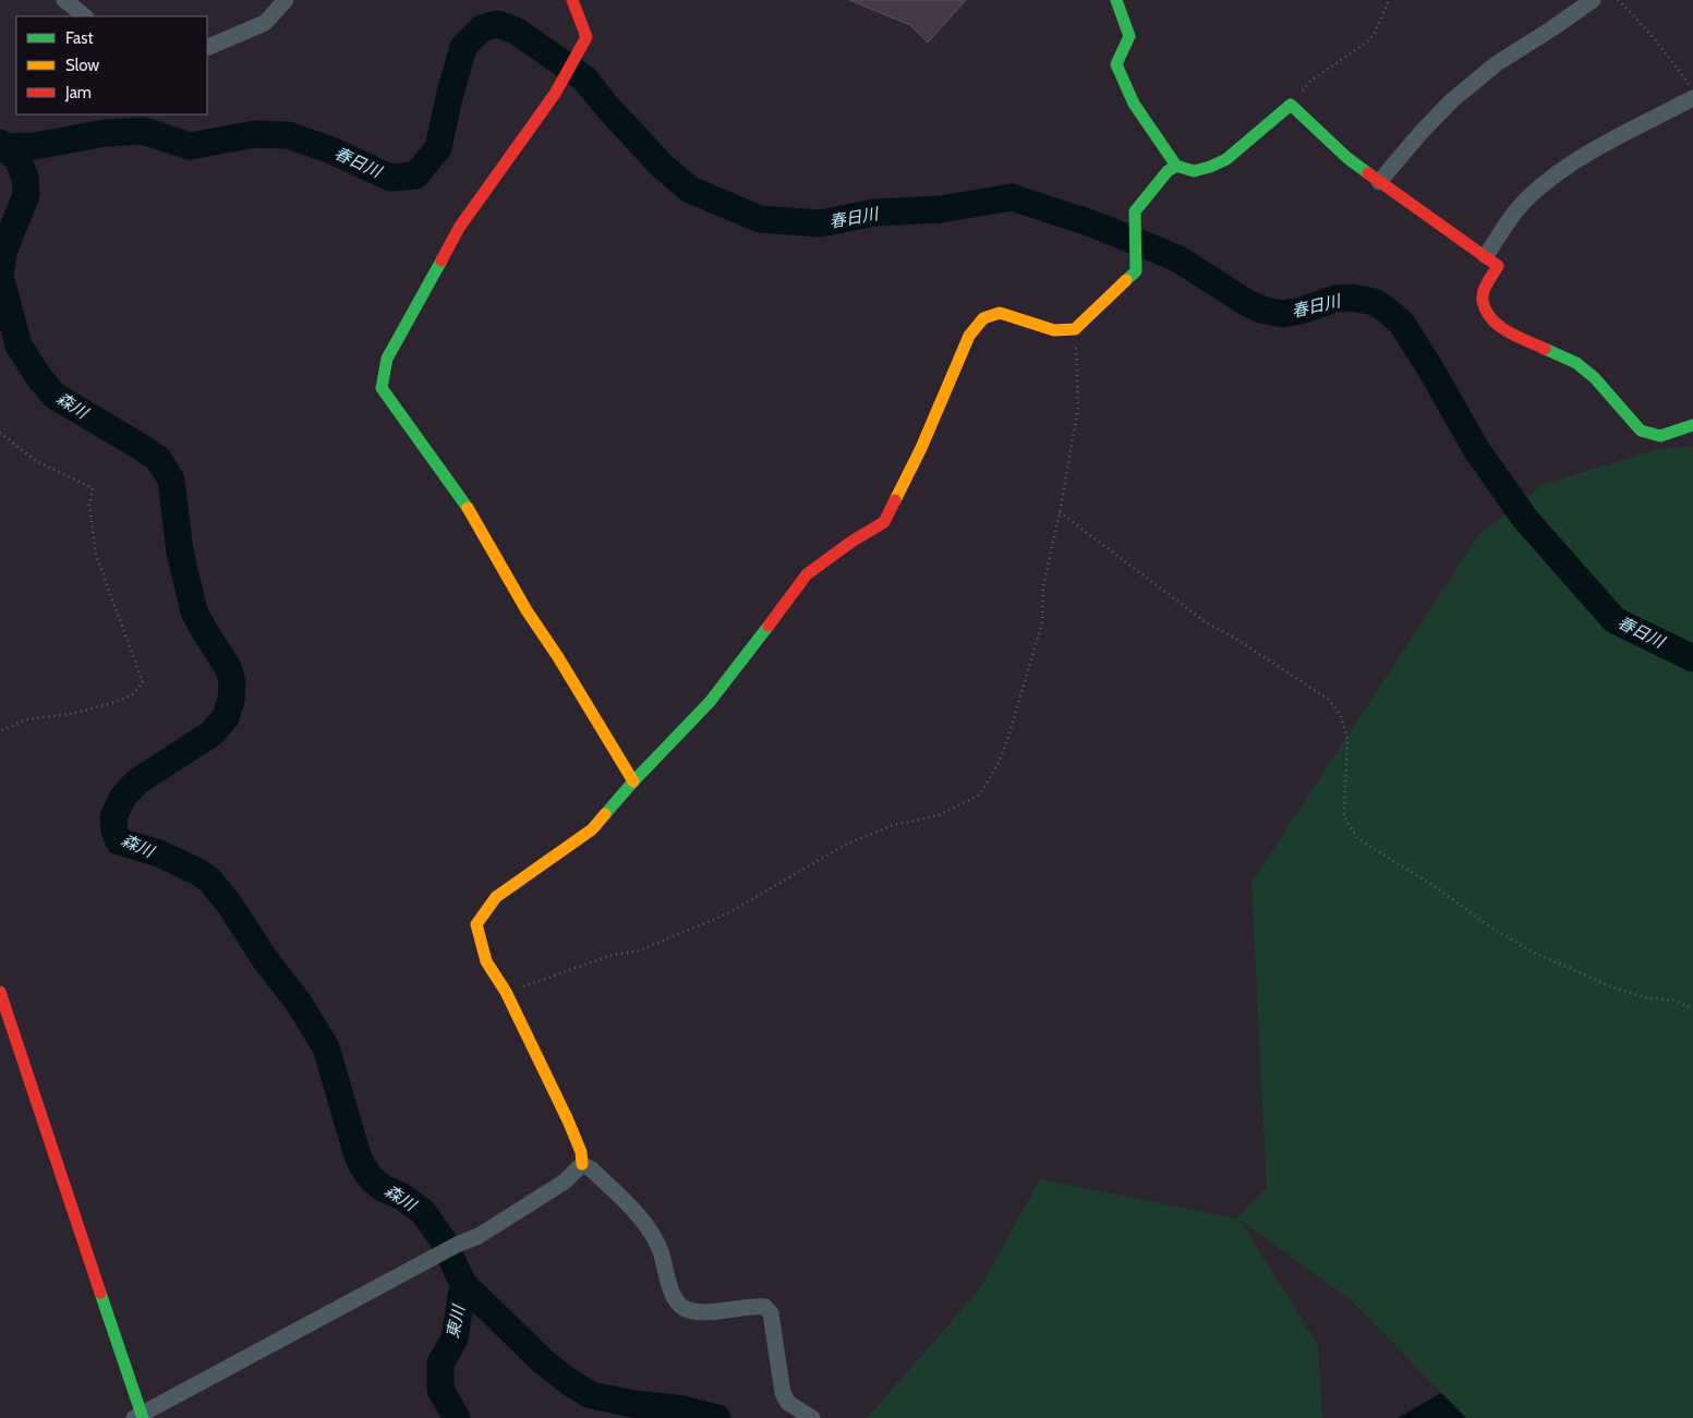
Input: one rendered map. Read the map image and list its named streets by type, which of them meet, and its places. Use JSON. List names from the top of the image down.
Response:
{
  "water": ["春日川", "森川", "東川"],
  "legend": ["Fast", "Slow", "Jam"]
}
